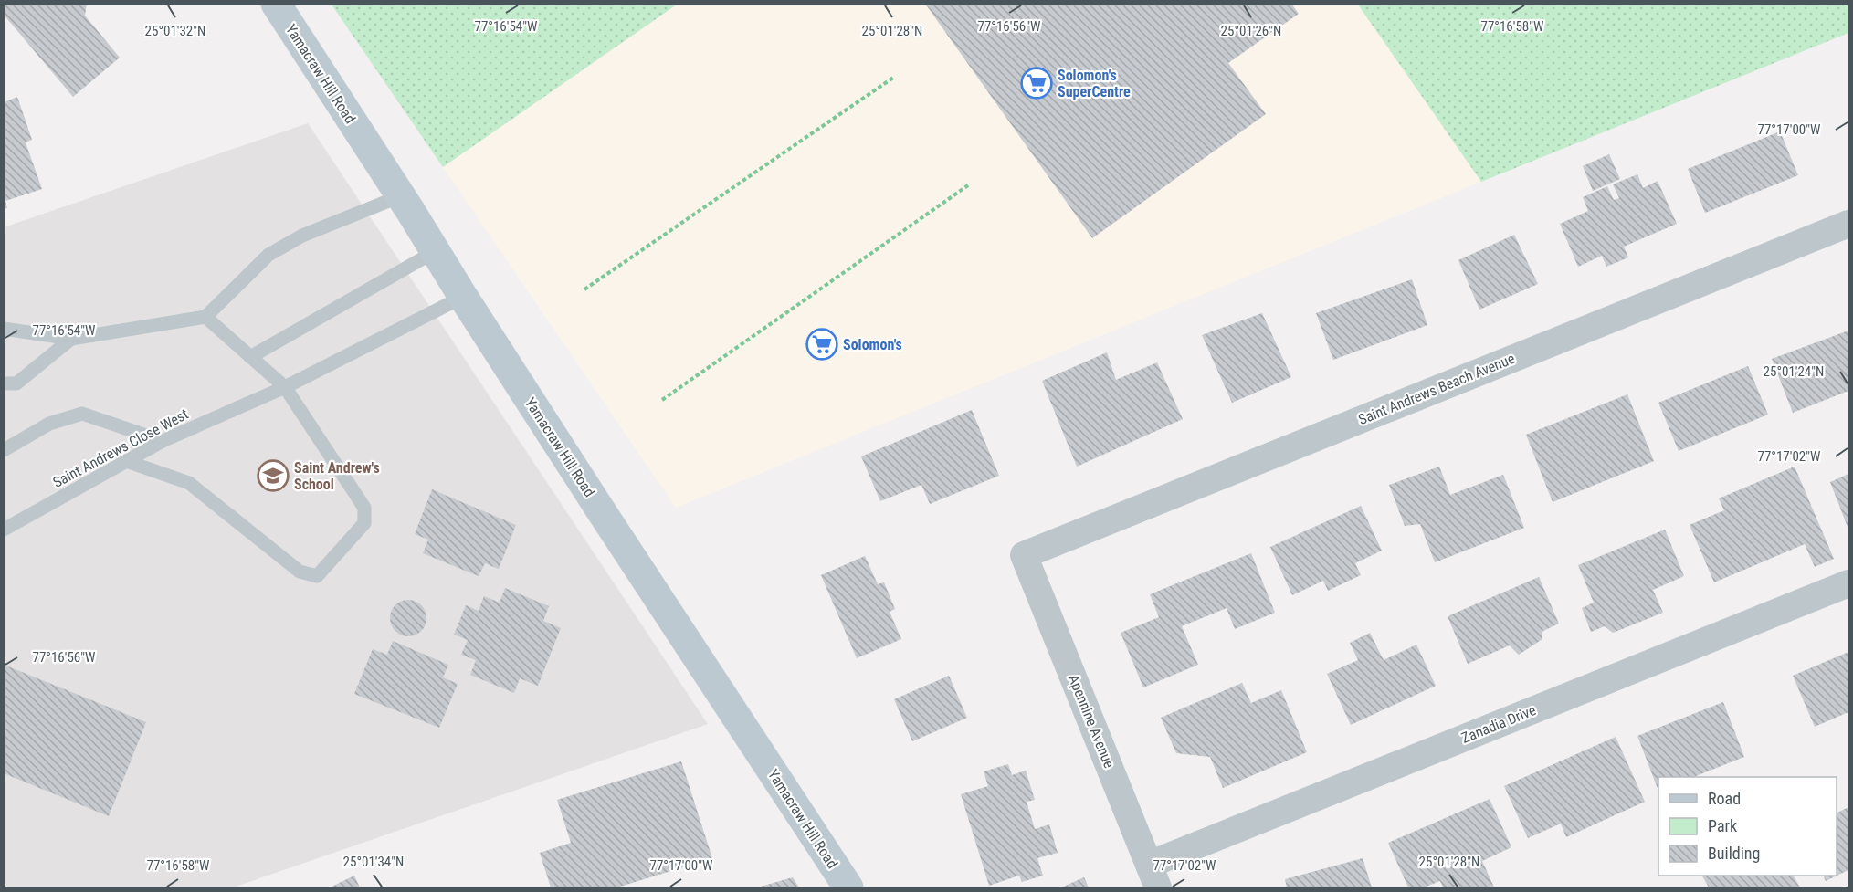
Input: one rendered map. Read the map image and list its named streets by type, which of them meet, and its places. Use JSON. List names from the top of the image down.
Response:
{
  "streets": {
    "main road": ["Yamacraw Hill Road"],
    "street": ["Saint Andrews Beach Avenue", "Apennine Avenue", "Zanadia Drive"],
    "lane": ["Saint Andrews Close West"]
  },
  "crossings": [
    ["Yamacraw Hill Road", "Saint Andrews Close West"],
    ["Saint Andrews Beach Avenue", "Apennine Avenue"],
    ["Apennine Avenue", "Zanadia Drive"]
  ],
  "places": {
    "supermarket": ["Solomon's SuperCentre", "Solomon's"],
    "school or university": ["Saint Andrew's School"]
  },
  "legend": ["Road", "Park", "Building"],
  "coordinates": [
    "77°16'54\"W",
    "77°16'56\"W",
    "77°16'58\"W",
    "25°01'32\"N",
    "25°01'28\"N",
    "25°01'26\"N",
    "77°17'00\"W",
    "25°01'24\"N",
    "77°17'02\"W",
    "25°01'34\"N"
  ]
}
